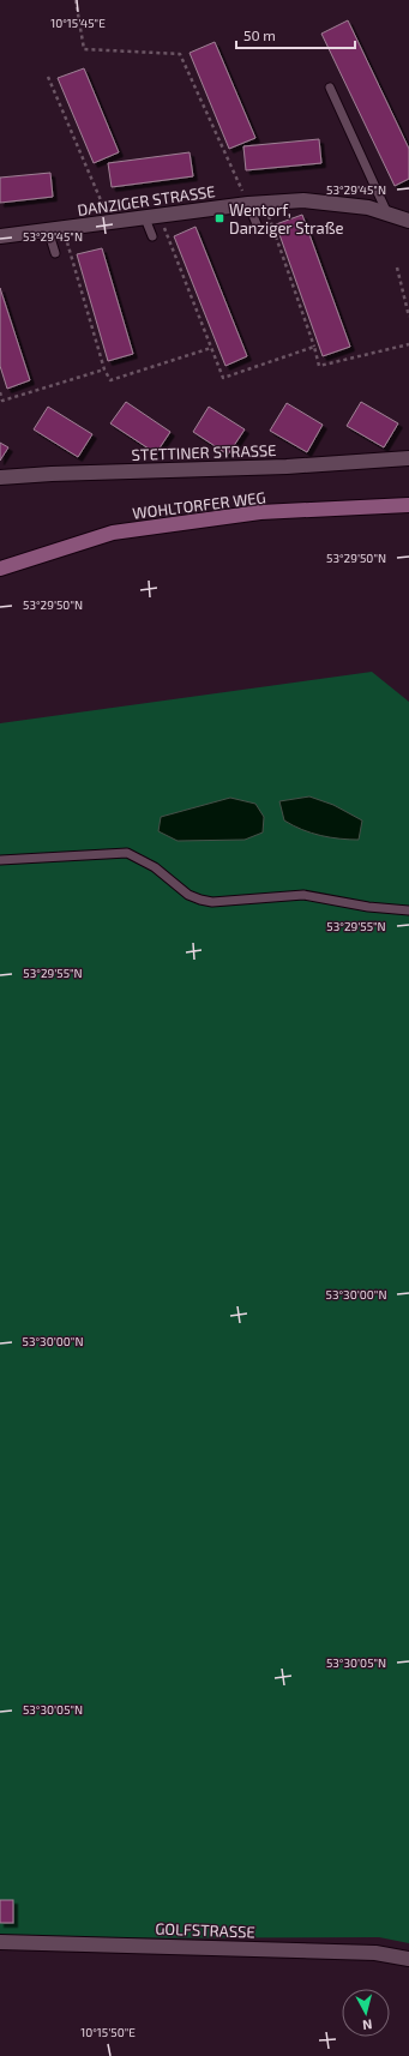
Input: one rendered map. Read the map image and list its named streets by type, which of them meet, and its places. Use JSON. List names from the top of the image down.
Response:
{
  "streets": {
    "main road": ["WOHLTORFER WEG"],
    "street": ["DANZIGER STRASSE", "STETTINER STRASSE", "GOLFSTRASSE"]
  },
  "places": {
    "transit": ["Wentorf, Danziger Straße"]
  },
  "scale_bar": "50 m",
  "north": "bottom",
  "coordinates": [
    "10°15'45\"E",
    "53°29'45\"N",
    "53°29'50\"N",
    "53°29'55\"N",
    "53°30'00\"N",
    "53°30'05\"N",
    "10°15'50\"E"
  ]
}
